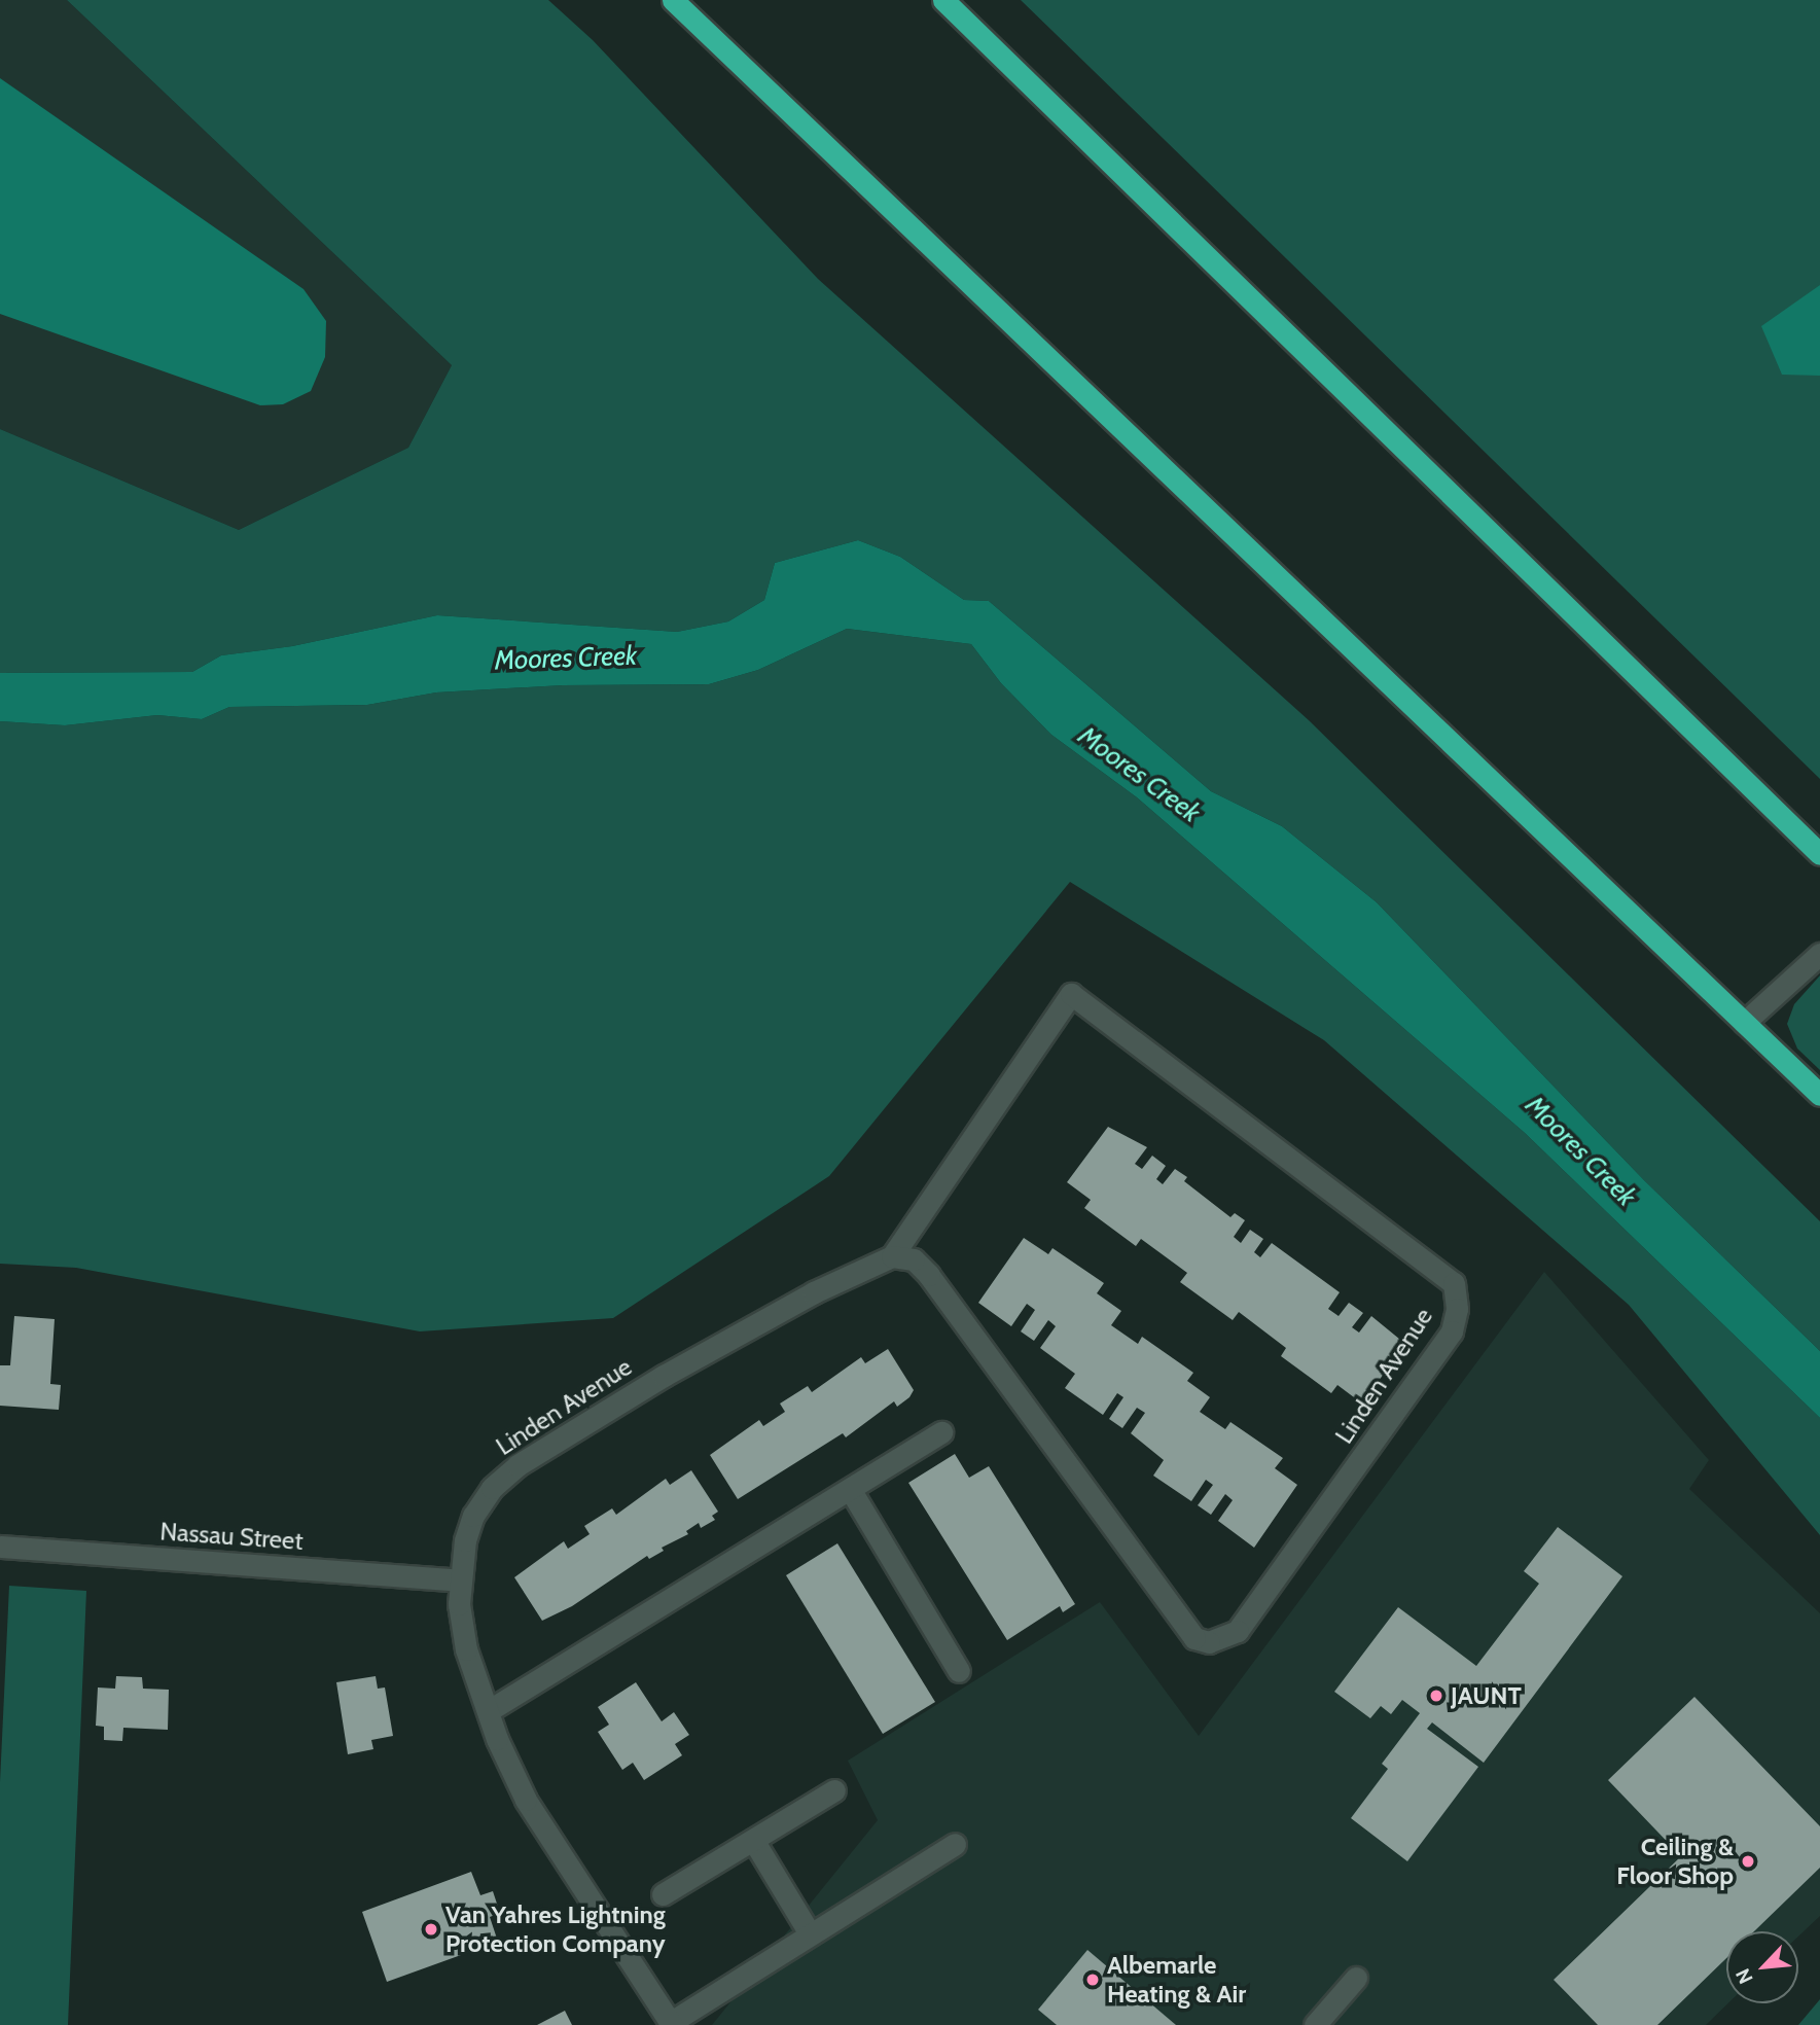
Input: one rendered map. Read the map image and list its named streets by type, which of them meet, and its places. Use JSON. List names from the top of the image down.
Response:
{
  "streets": {
    "street": ["Linden Avenue", "Nassau Street"]
  },
  "crossings": [
    ["Linden Avenue", "Nassau Street"]
  ],
  "water": ["Moores Creek"],
  "places": [
    "JAUNT",
    "Ceiling & Floor Shop",
    "Van Yahres Lightning Protection Company",
    "Albemarle Heating & Air"
  ],
  "north": "bottom left"
}
